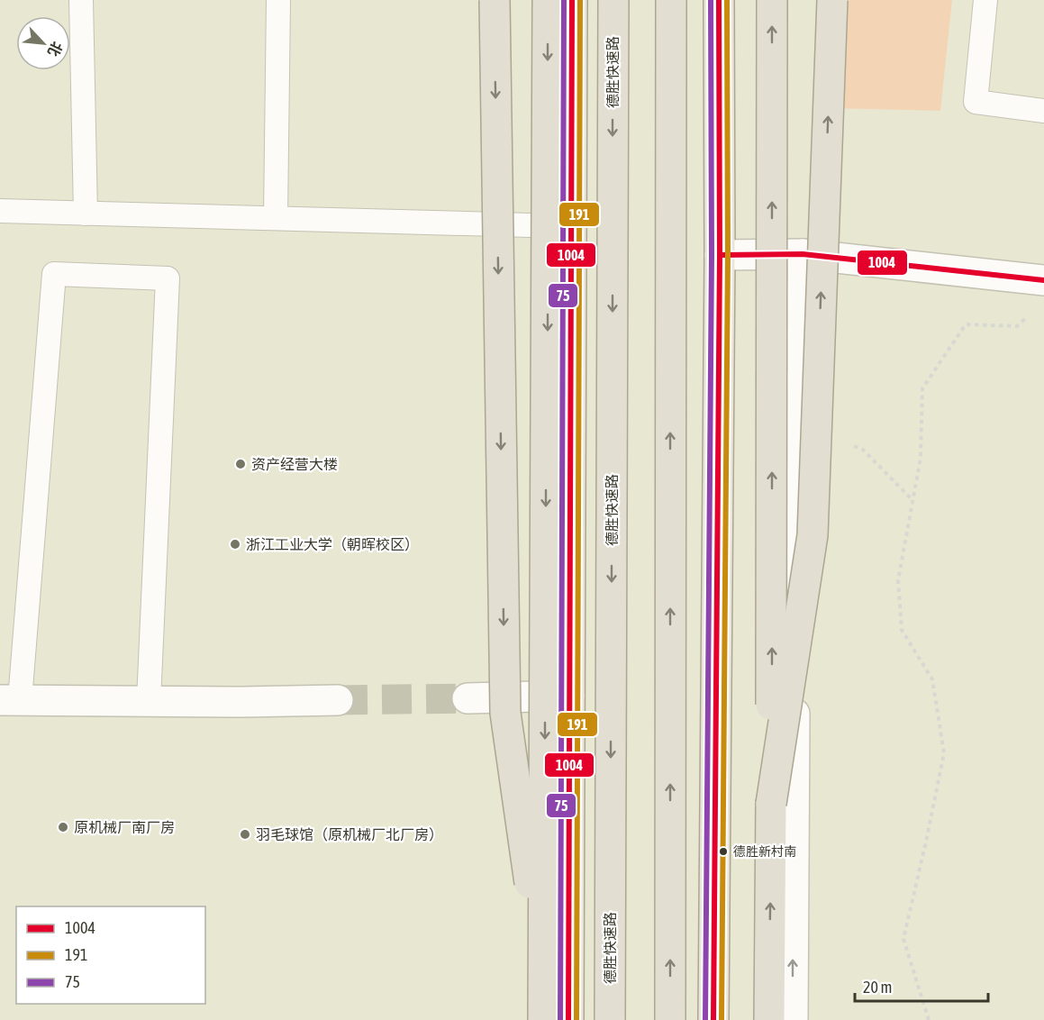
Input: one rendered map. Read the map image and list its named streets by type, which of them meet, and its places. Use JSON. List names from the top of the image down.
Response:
{
  "streets": {
    "highway": ["德胜快速路"]
  },
  "places": [
    "资产经营大楼",
    "浙江工业大学（朝晖校区）",
    "原机械厂南厂房",
    "羽毛球馆（原机械厂北厂房）",
    "德胜新村南"
  ],
  "lines": ["transit line 1004", "transit line 191", "transit line 75"],
  "legend": ["1004", "191", "75"],
  "scale_bar": "20 m",
  "north": "bottom right"
}
